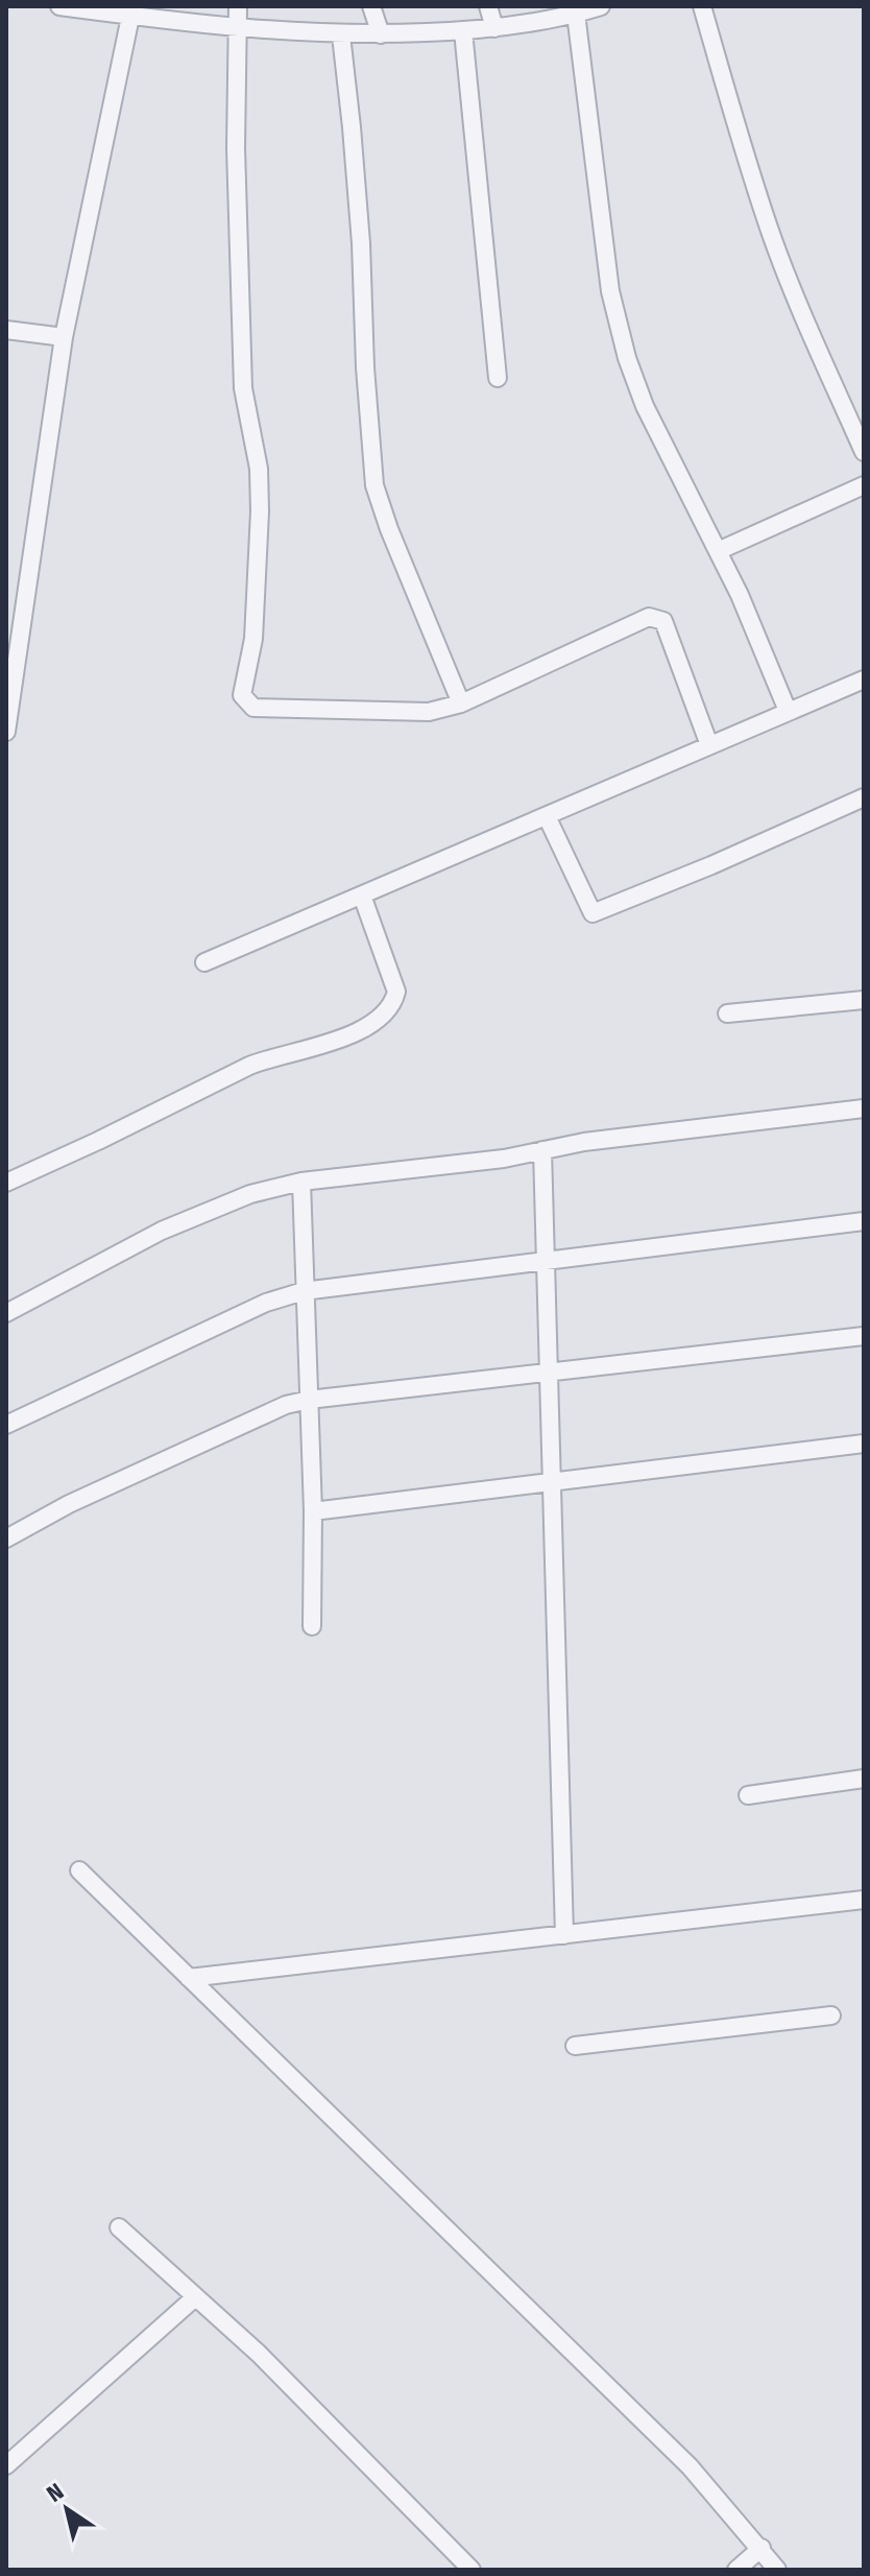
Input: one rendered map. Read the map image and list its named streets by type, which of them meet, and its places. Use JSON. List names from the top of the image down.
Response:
{
  "north": "top left"
}
